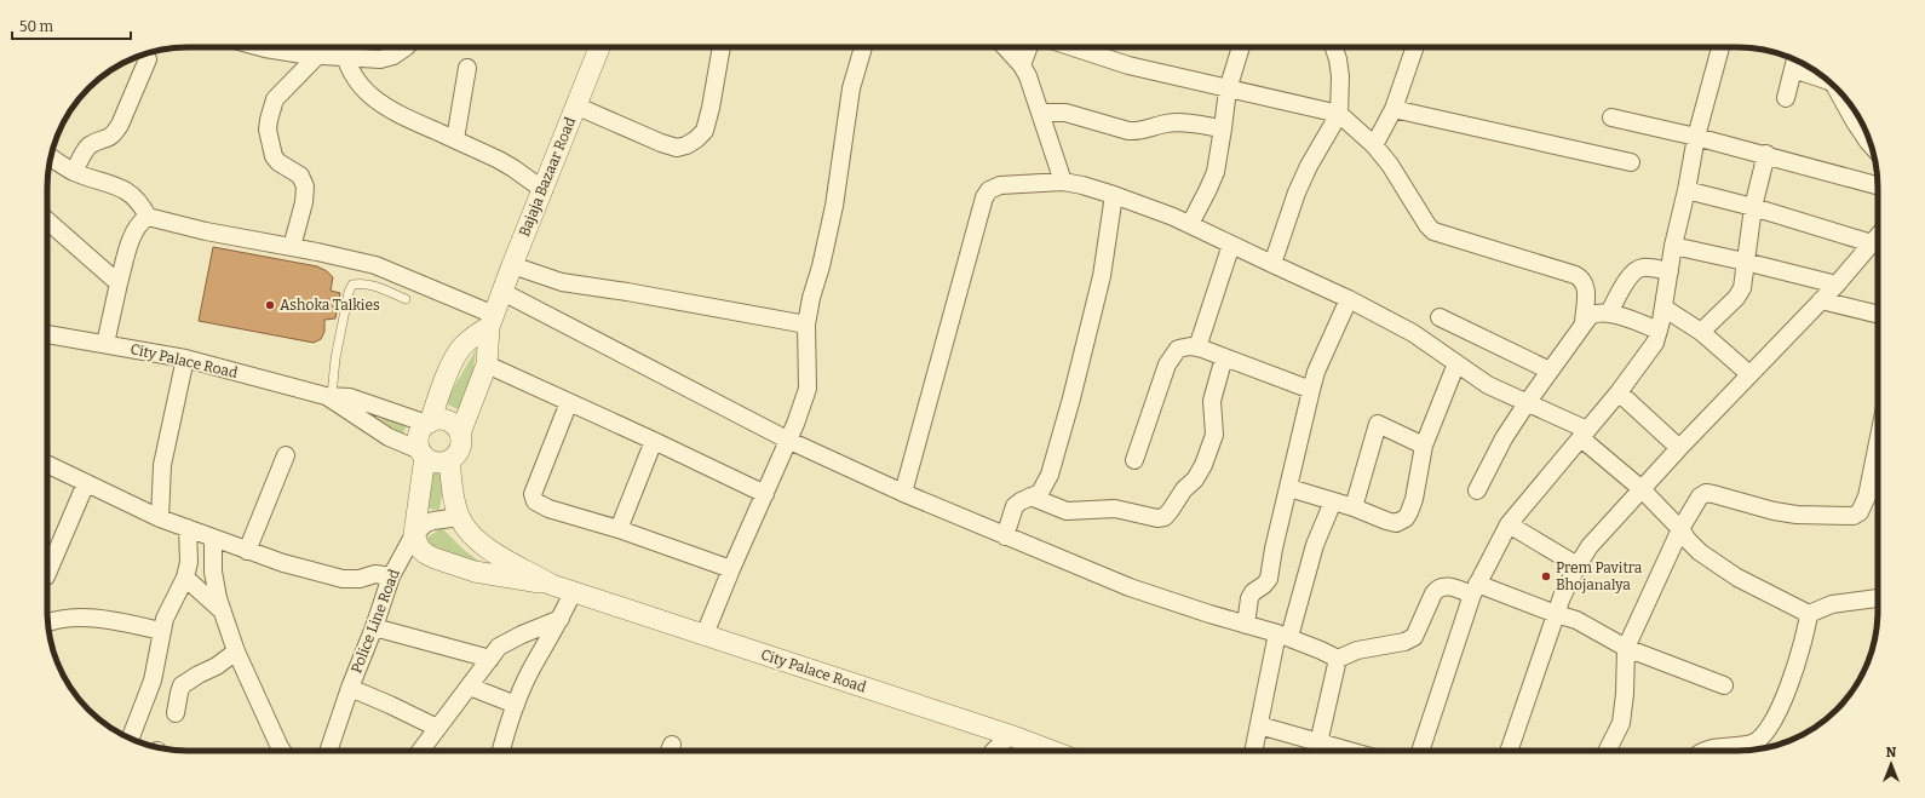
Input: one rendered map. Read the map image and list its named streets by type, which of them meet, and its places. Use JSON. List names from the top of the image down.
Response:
{
  "streets": {
    "street": ["Bajaja Bazaar Road", "City Palace Road", "Police Line Road"]
  },
  "crossings": [
    ["City Palace Road", "Police Line Road"]
  ],
  "places": ["Ashoka Talkies", "Prem Pavitra Bhojanalya"],
  "scale_bar": "50 m",
  "north": "top"
}
